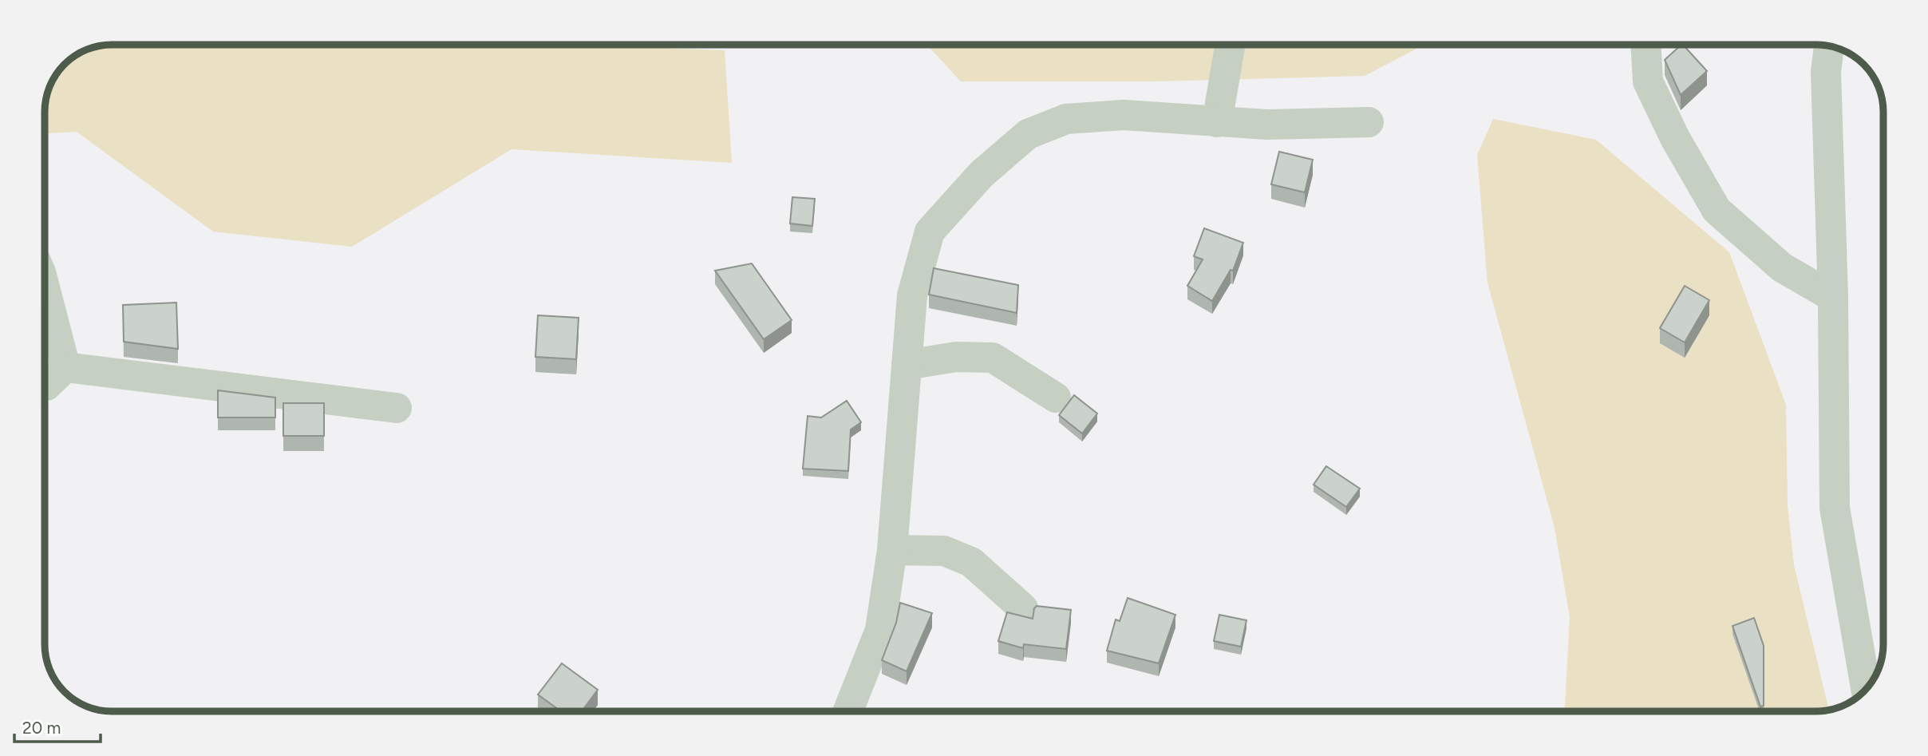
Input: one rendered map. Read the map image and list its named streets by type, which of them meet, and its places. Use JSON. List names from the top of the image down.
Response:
{
  "scale_bar": "20 m"
}
